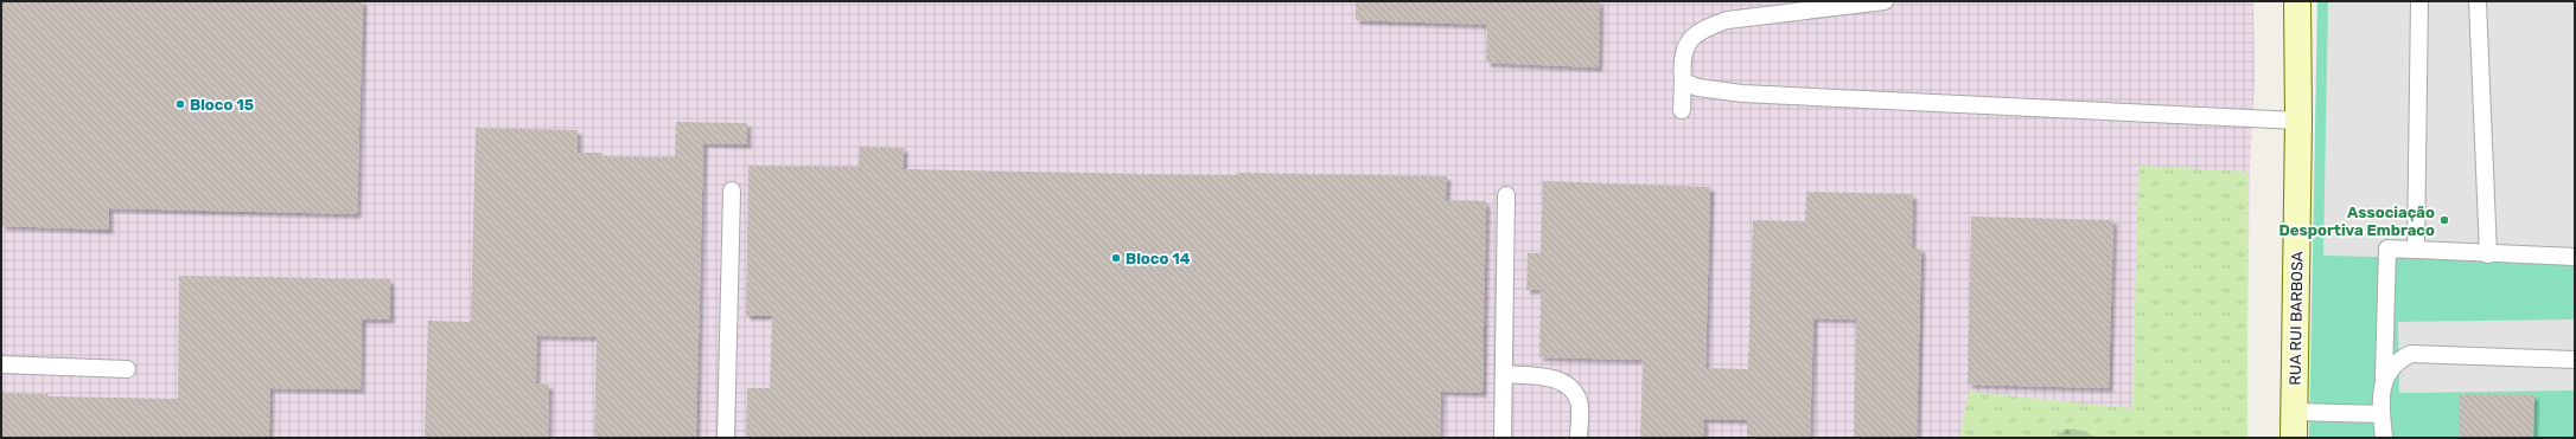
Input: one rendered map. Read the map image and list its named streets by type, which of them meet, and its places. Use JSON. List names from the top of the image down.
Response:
{
  "streets": {
    "main road": ["RUA RUI BARBOSA"]
  },
  "places": ["Bloco 15", "Associação Desportiva Embraco", "Bloco 14"]
}
